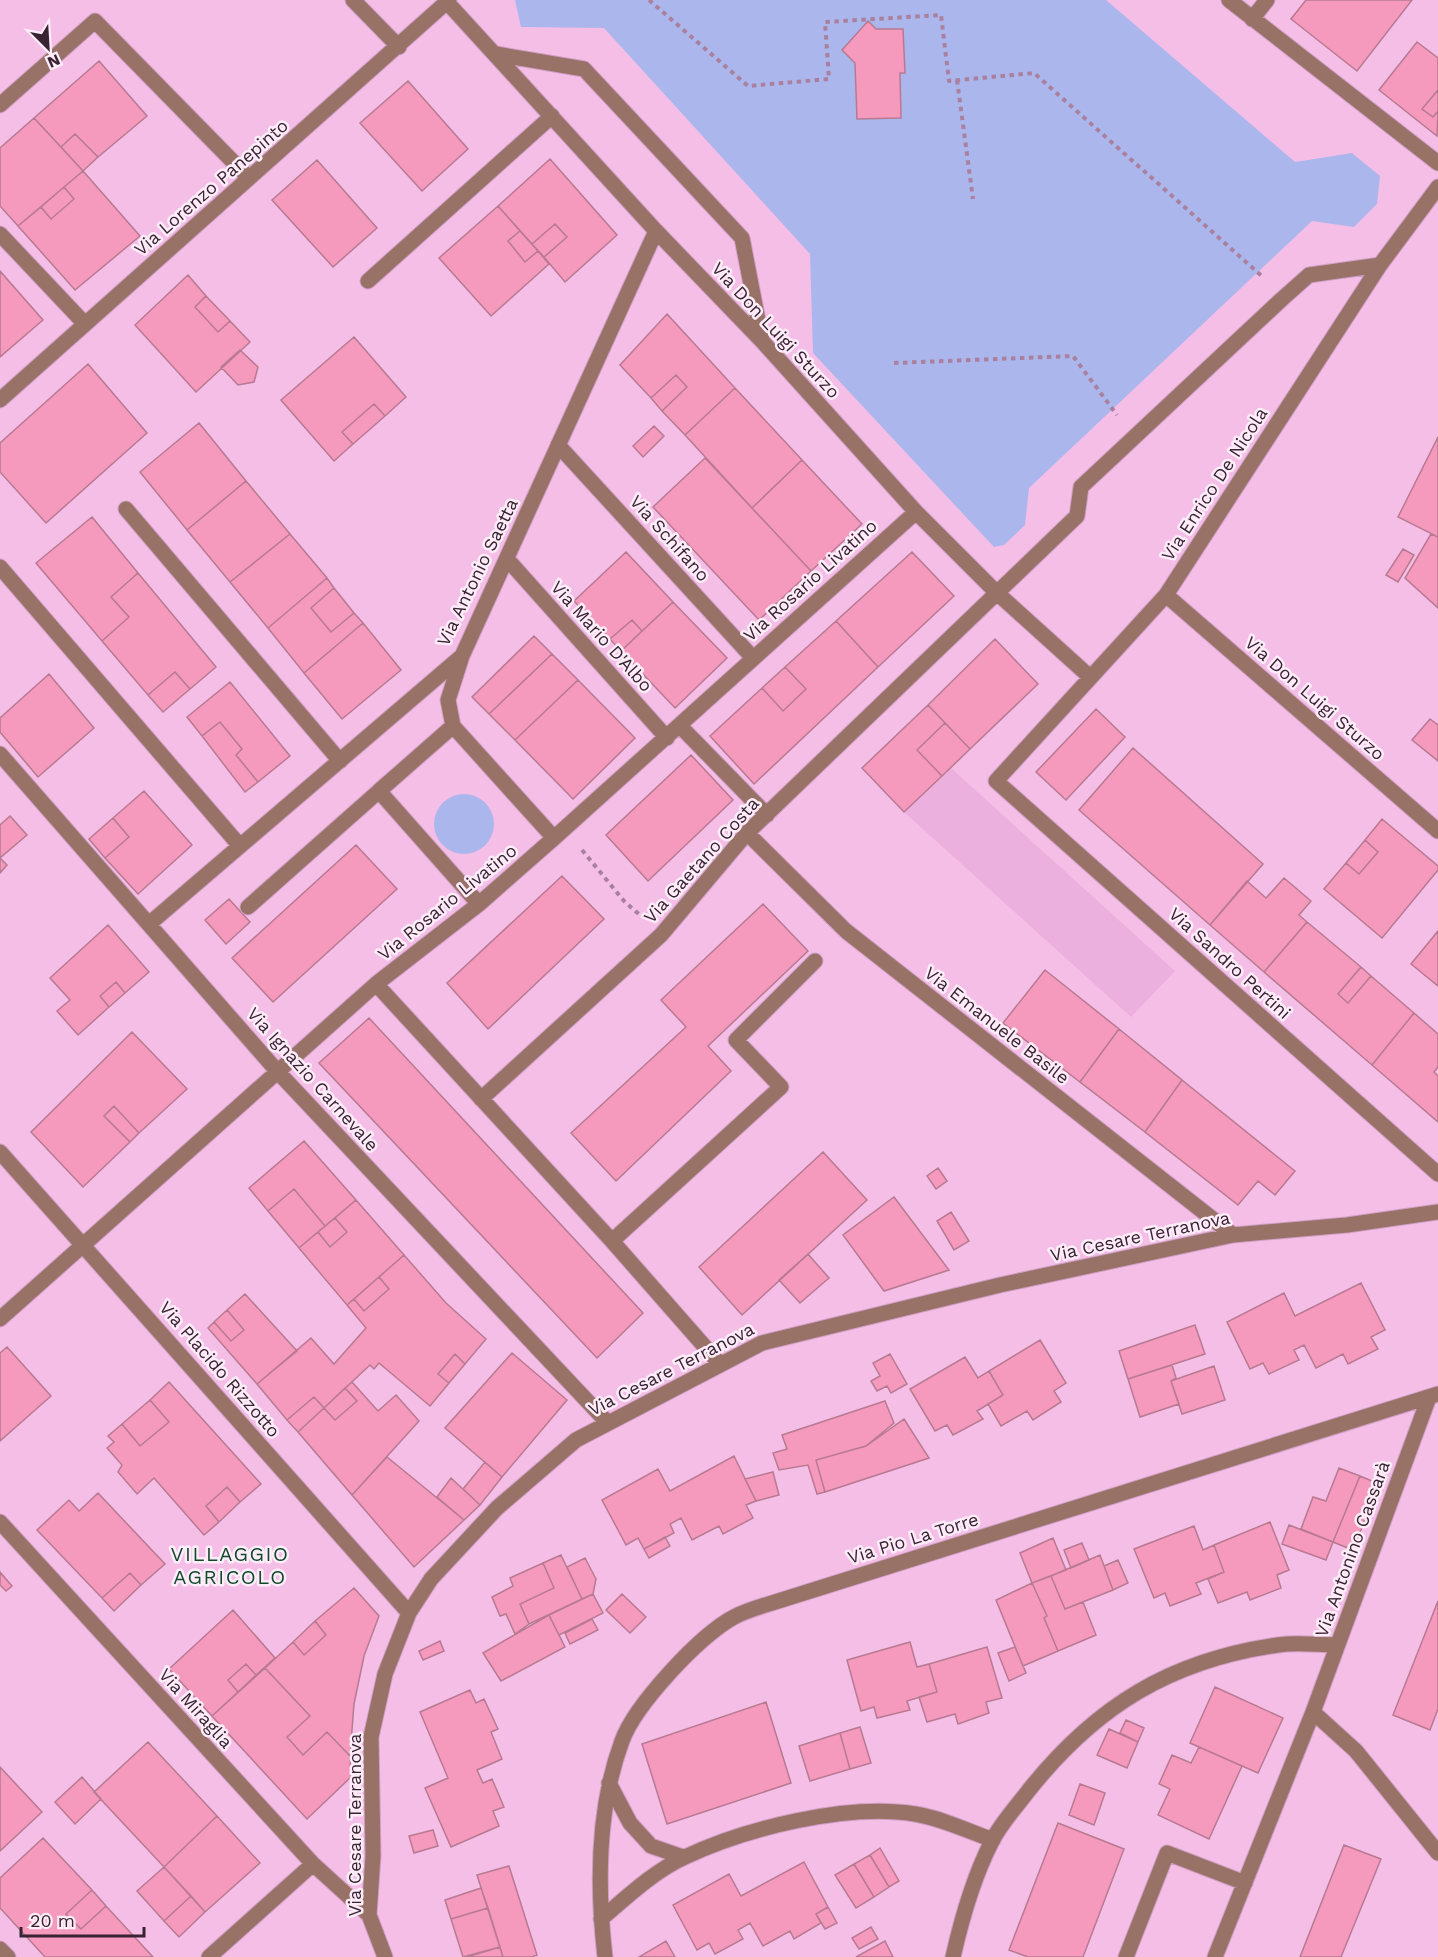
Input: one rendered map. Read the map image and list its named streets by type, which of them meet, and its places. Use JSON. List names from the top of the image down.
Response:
{
  "streets": {
    "street": [
      "Via Lorenzo Panepinto",
      "Via Don Luigi Sturzo",
      "Via Enrico De Nicola",
      "Via Schifano",
      "Via Antonio Saetta",
      "Via Rosario Livatino",
      "Via Mario D'Albo",
      "Via Gaetano Costa",
      "Via Sandro Pertini",
      "Via Emanuele Basile",
      "Via Ignazio Carnevale",
      "Via Cesare Terranova",
      "Via Placido Rizzotto",
      "Via Pio La Torre",
      "Via Antonino Cassarà",
      "Via Miraglia"
    ]
  },
  "crossings": [
    ["Via Lorenzo Panepinto", "Via Don Luigi Sturzo"],
    ["Via Don Luigi Sturzo", "Via Enrico De Nicola"],
    ["Via Don Luigi Sturzo", "Via Antonio Saetta"],
    ["Via Don Luigi Sturzo", "Via Rosario Livatino"],
    ["Via Don Luigi Sturzo", "Via Gaetano Costa"],
    ["Via Enrico De Nicola", "Via Gaetano Costa"],
    ["Via Enrico De Nicola", "Via Sandro Pertini"],
    ["Via Schifano", "Via Antonio Saetta"],
    ["Via Schifano", "Via Rosario Livatino"],
    ["Via Antonio Saetta", "Via Mario D'Albo"],
    ["Via Antonio Saetta", "Via Ignazio Carnevale"],
    ["Via Rosario Livatino", "Via Mario D'Albo"],
    ["Via Rosario Livatino", "Via Ignazio Carnevale"],
    ["Via Rosario Livatino", "Via Placido Rizzotto"],
    ["Via Gaetano Costa", "Via Emanuele Basile"],
    ["Via Emanuele Basile", "Via Cesare Terranova"],
    ["Via Ignazio Carnevale", "Via Cesare Terranova"],
    ["Via Cesare Terranova", "Via Placido Rizzotto"],
    ["Via Cesare Terranova", "Via Miraglia"],
    ["Via Pio La Torre", "Via Antonino Cassarà"]
  ],
  "districts": ["VILLAGGIO AGRICOLO"],
  "scale_bar": "20 m",
  "north": "bottom right"
}
